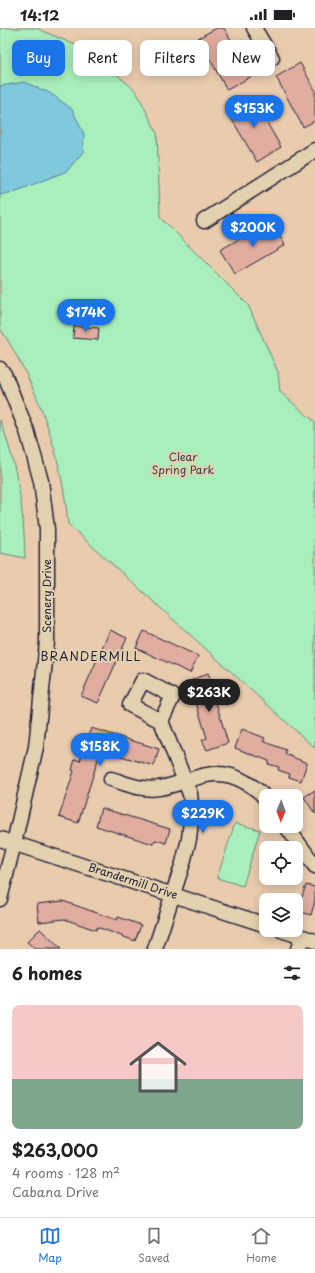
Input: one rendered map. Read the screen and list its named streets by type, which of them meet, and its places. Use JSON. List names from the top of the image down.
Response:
{
  "streets": {
    "street": ["Scenery Drive", "Brandermill Drive"]
  },
  "crossings": [
    ["Scenery Drive", "Brandermill Drive"]
  ],
  "districts": ["BRANDERMILL"],
  "parks": ["Clear Spring Park"],
  "north": "bottom",
  "page": {
    "status": "14:12",
    "chip": [
      "Buy",
      "Rent",
      "Filters",
      "New"
    ],
    "price": [
      "$153K",
      "$200K",
      "$174K",
      "$263K",
      "$158K",
      "$229K"
    ],
    "heading": "6 homes",
    "list": [
      {
        "name": "$263,000",
        "note": "4 rooms · 128 m² · Cabana Drive"
      }
    ],
    "tabs": ["Map", "Saved", "Home"]
  }
}
